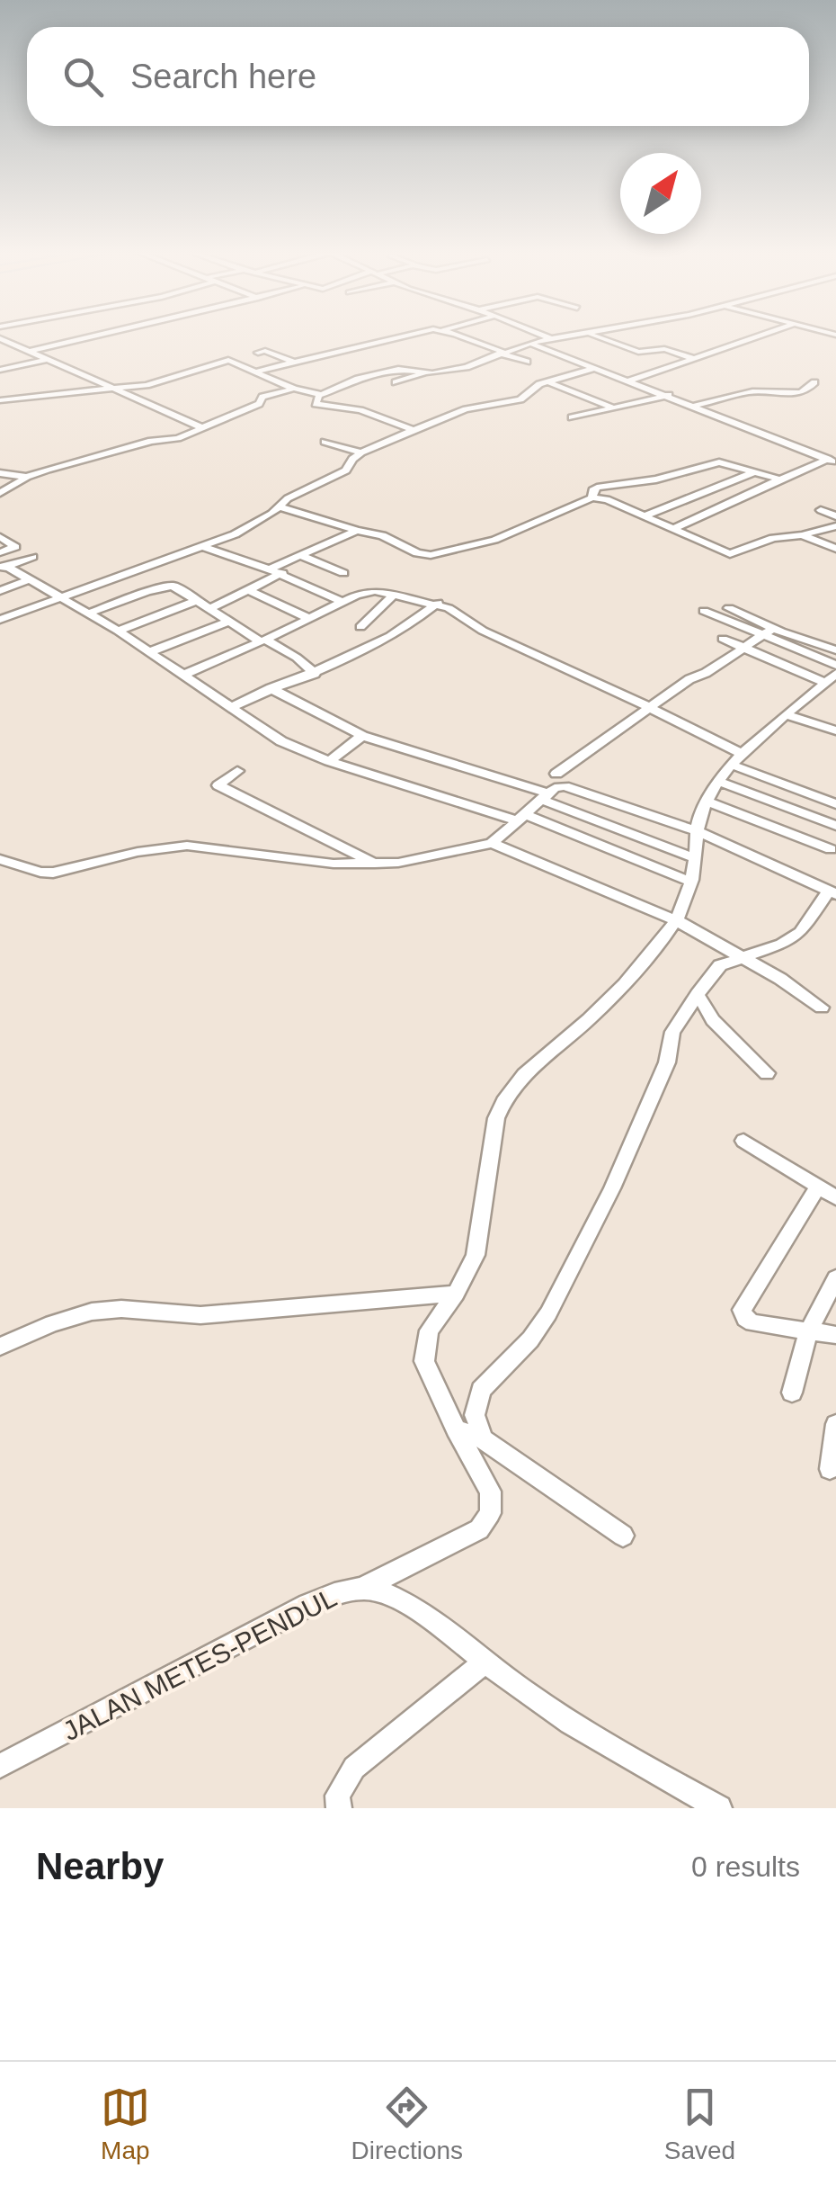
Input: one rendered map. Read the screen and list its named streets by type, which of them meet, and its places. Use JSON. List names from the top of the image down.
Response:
{
  "streets": {
    "street": ["JALAN METES-PENDUL"]
  },
  "north": "top right",
  "page": {
    "search": "Search here",
    "heading": ["Nearby", "0 results"],
    "nav": ["Map", "Directions", "Saved"]
  }
}
